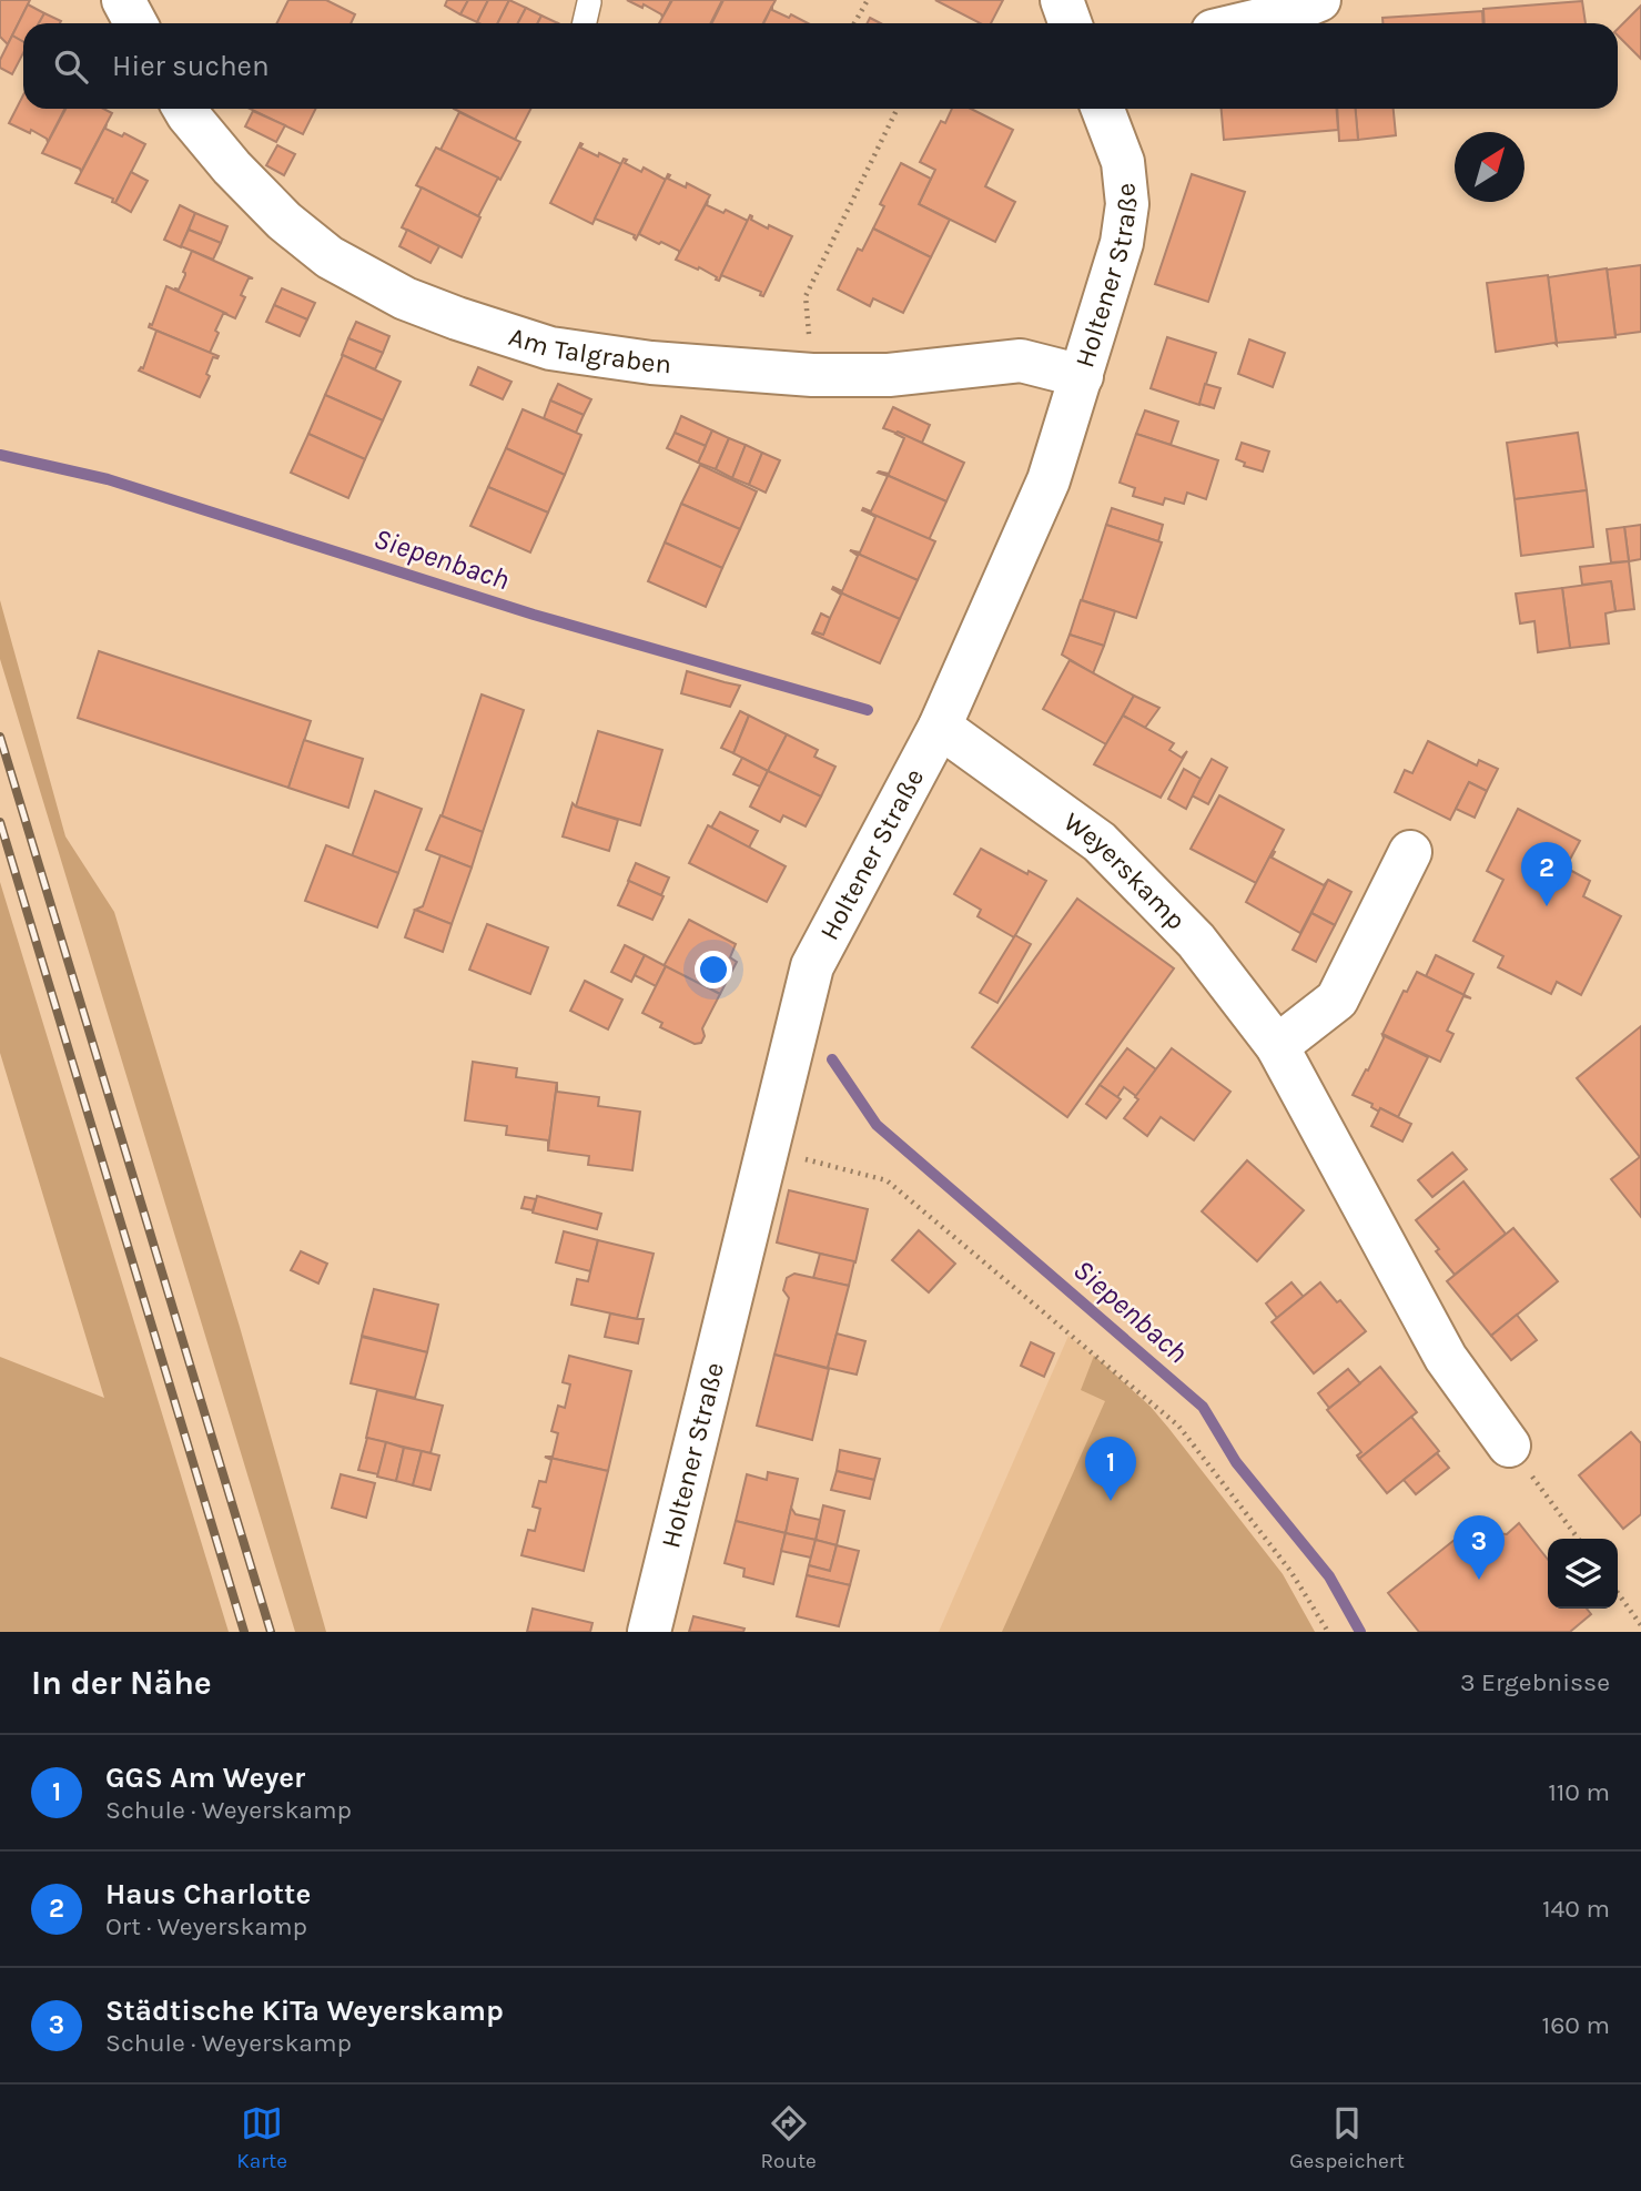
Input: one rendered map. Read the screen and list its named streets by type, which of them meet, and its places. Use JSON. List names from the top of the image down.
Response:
{
  "streets": {
    "street": ["Holtener Straße", "Am Talgraben", "Weyerskamp"]
  },
  "crossings": [
    ["Holtener Straße", "Am Talgraben"],
    ["Holtener Straße", "Weyerskamp"]
  ],
  "water": ["Siepenbach"],
  "north": "top right",
  "page": {
    "search": "Hier suchen",
    "pins": ["2", "1", "3"],
    "heading": ["In der Nähe", "3 Ergebnisse"],
    "list": [
      {
        "mark": "1",
        "name": "GGS Am Weyer",
        "note": "Schule · Weyerskamp",
        "value": "110 m"
      },
      {
        "mark": "2",
        "name": "Haus Charlotte",
        "note": "Ort · Weyerskamp",
        "value": "140 m"
      },
      {
        "mark": "3",
        "name": "Städtische KiTa Weyerskamp",
        "note": "Schule · Weyerskamp",
        "value": "160 m"
      }
    ],
    "nav": ["Karte", "Route", "Gespeichert"]
  }
}
